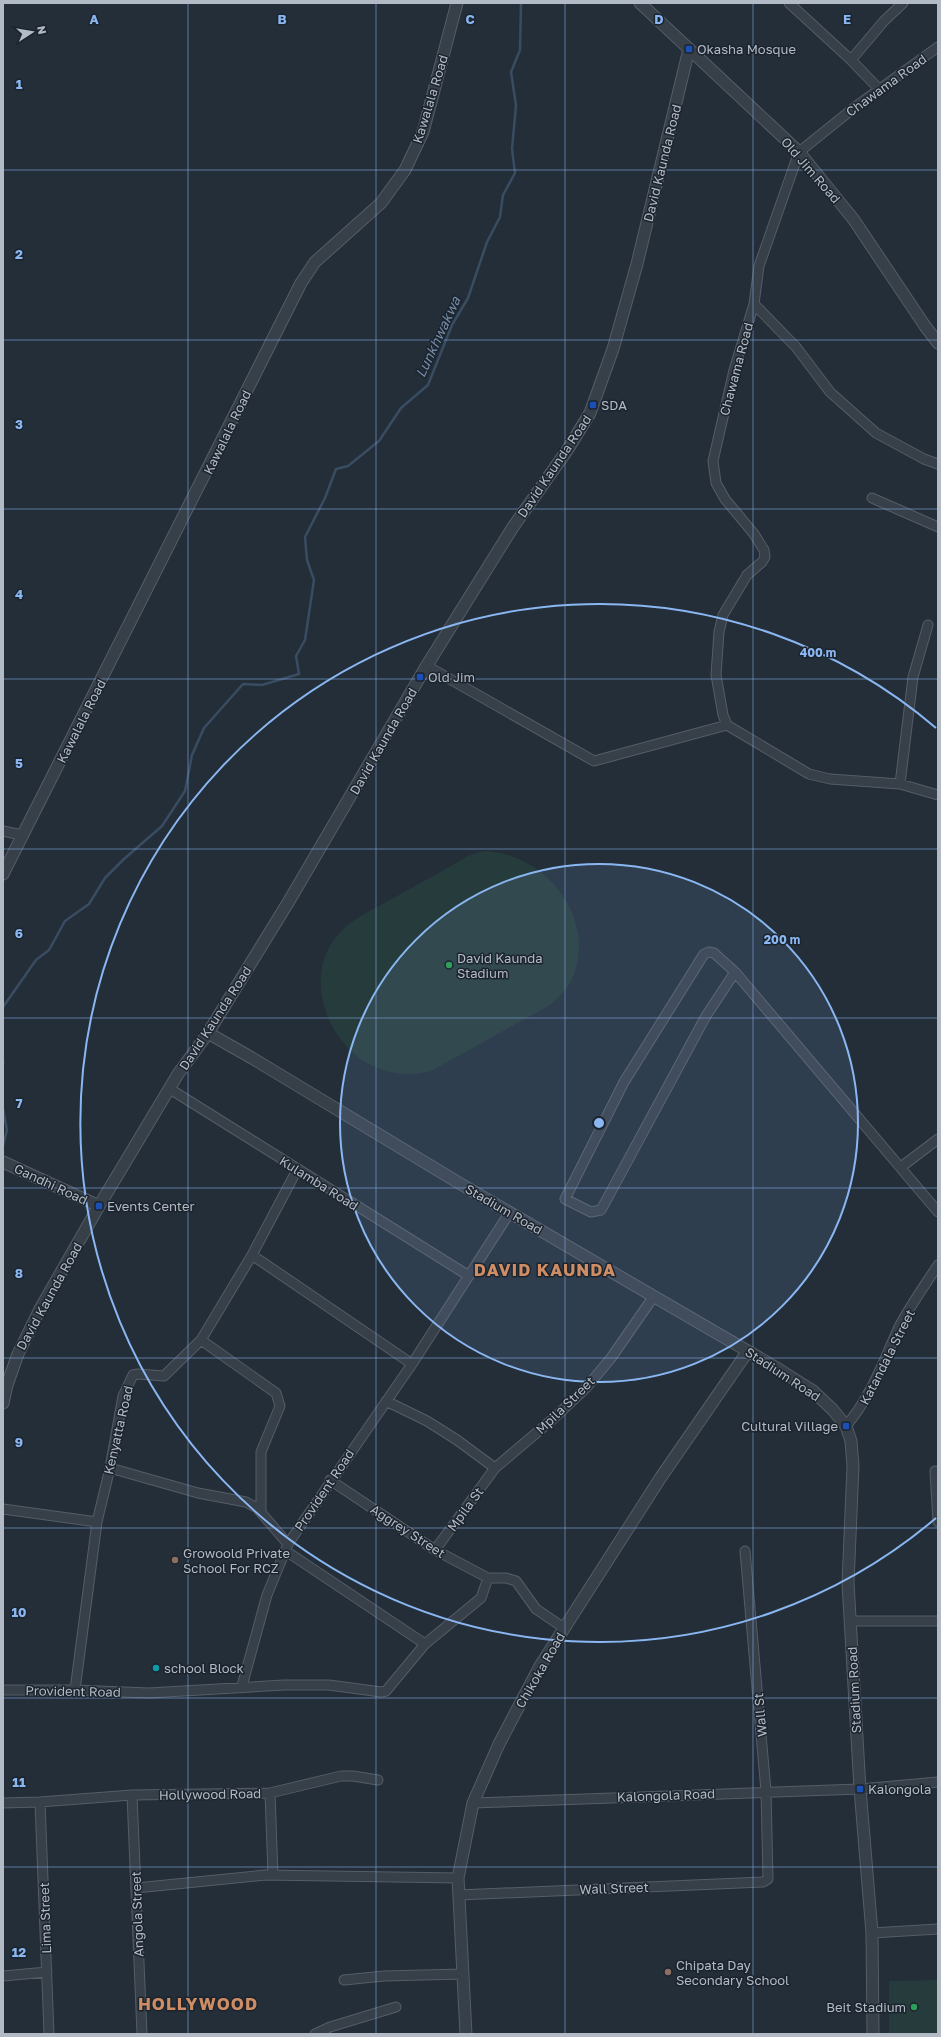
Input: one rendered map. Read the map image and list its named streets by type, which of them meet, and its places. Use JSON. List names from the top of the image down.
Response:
{
  "streets": {
    "street": [
      "Chawama Road",
      "Kawalala Road",
      "David Kaunda Road",
      "Old Jim Road",
      "Kulamba Road",
      "Gandhi Road",
      "Stadium Road",
      "Katandala Street",
      "Mpila Street",
      "Kenyatta Road",
      "Provident Road",
      "Mpila St",
      "Aggrey Street",
      "Chikoka Road",
      "Wall St",
      "Hollywood Road",
      "Kalongola Road",
      "Wall Street",
      "Angola Street",
      "Lima Street"
    ]
  },
  "crossings": [
    ["Chawama Road", "Old Jim Road"],
    ["David Kaunda Road", "Old Jim Road"],
    ["David Kaunda Road", "Kulamba Road"],
    ["David Kaunda Road", "Gandhi Road"],
    ["David Kaunda Road", "Stadium Road"],
    ["Kulamba Road", "Kenyatta Road"],
    ["Kulamba Road", "Provident Road"],
    ["Stadium Road", "Katandala Street"],
    ["Stadium Road", "Mpila Street"],
    ["Stadium Road", "Provident Road"],
    ["Stadium Road", "Chikoka Road"],
    ["Stadium Road", "Kalongola Road"],
    ["Mpila Street", "Mpila St"],
    ["Kenyatta Road", "Provident Road"],
    ["Provident Road", "Aggrey Street"],
    ["Mpila St", "Aggrey Street"],
    ["Chikoka Road", "Kalongola Road"],
    ["Chikoka Road", "Wall Street"],
    ["Wall St", "Kalongola Road"],
    ["Wall St", "Wall Street"],
    ["Hollywood Road", "Angola Street"],
    ["Hollywood Road", "Lima Street"]
  ],
  "districts": ["DAVID KAUNDA", "HOLLYWOOD"],
  "water": ["Lunkhwakwa"],
  "places": {
    "transit": [
      "Okasha Mosque",
      "SDA",
      "Old Jim",
      "Events Center",
      "Cultural Village",
      "Kalongola"
    ],
    "other": [
      "David Kaunda Stadium",
      "Growoold Private School For RCZ",
      "school Block",
      "Chipata Day Secondary School",
      "Beit Stadium"
    ]
  },
  "north": "right",
  "grid": {
    "columns": [
      "A",
      "B",
      "C",
      "D",
      "E"
    ],
    "rows": [
      "1",
      "2",
      "3",
      "4",
      "5",
      "6",
      "7",
      "8",
      "9",
      "10",
      "11",
      "12"
    ]
  },
  "rings": ["400 m", "200 m"]
}
